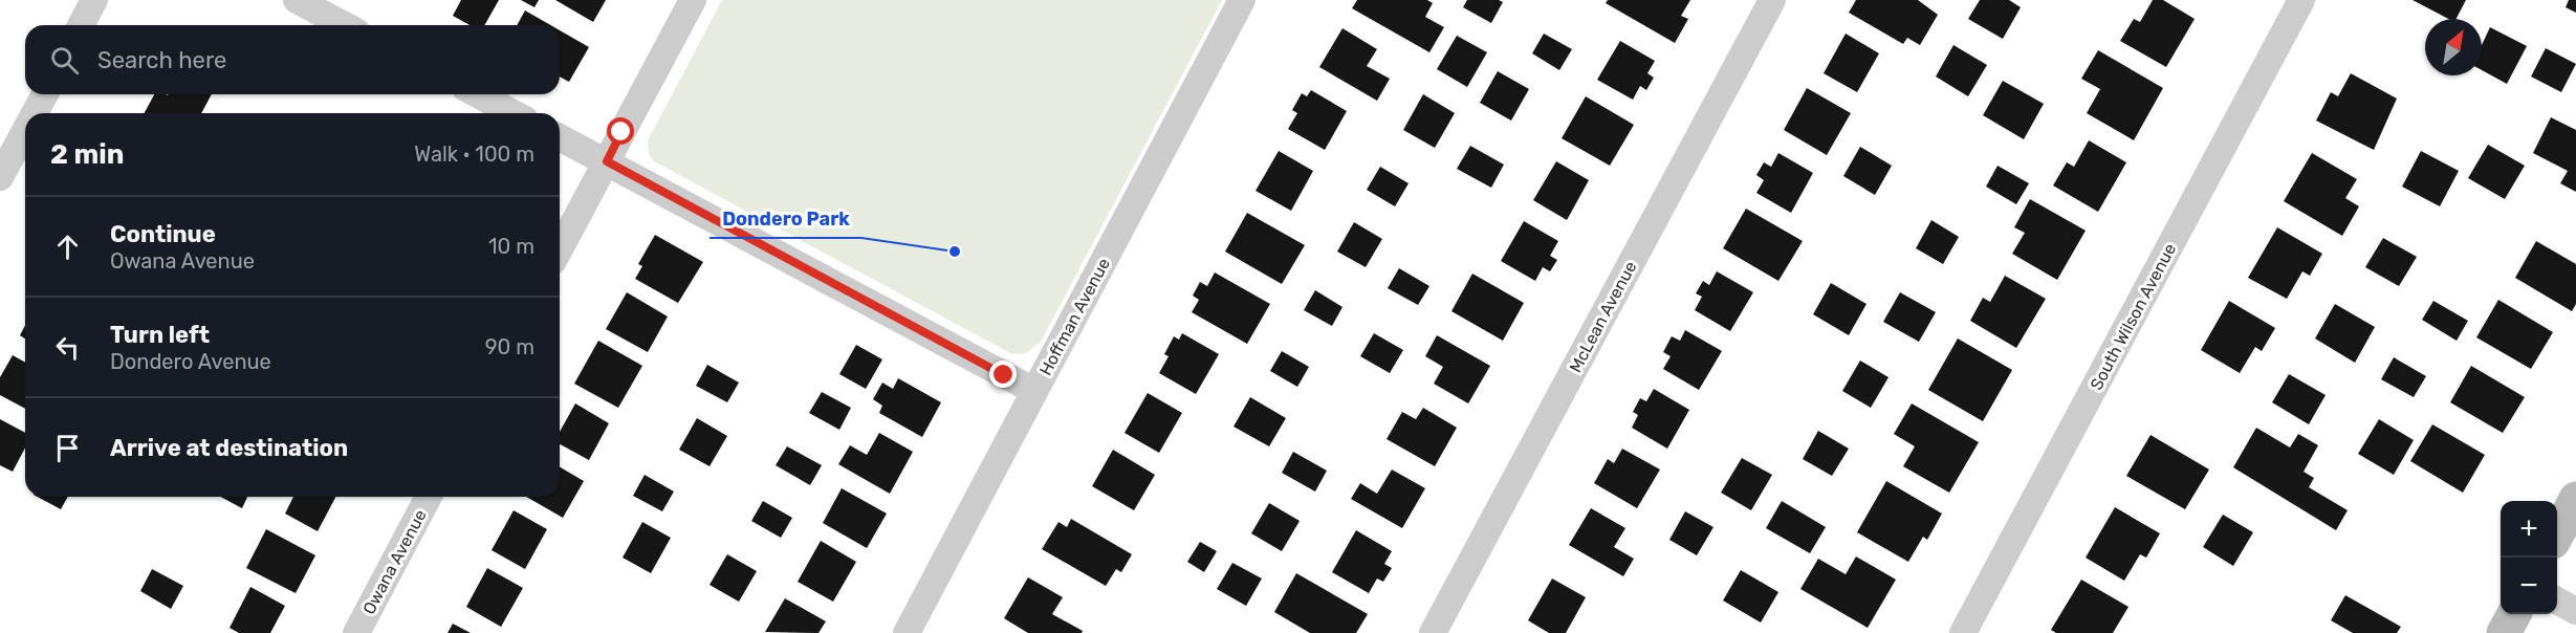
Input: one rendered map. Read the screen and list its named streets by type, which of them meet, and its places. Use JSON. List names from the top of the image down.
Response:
{
  "streets": {
    "street": [
      "Hoffman Avenue",
      "McLean Avenue",
      "South Wilson Avenue",
      "Owana Avenue"
    ]
  },
  "places": ["Dondero Park"],
  "north": "top right",
  "page": {
    "search": "Search here",
    "heading": ["2 min", "Walk · 100 m"],
    "list": [
      ["Continue", "Owana Avenue", "10 m"],
      ["Turn left", "Dondero Avenue", "90 m"],
      "Arrive at destination"
    ],
    "map_buttons": ["+", "−"]
  }
}
